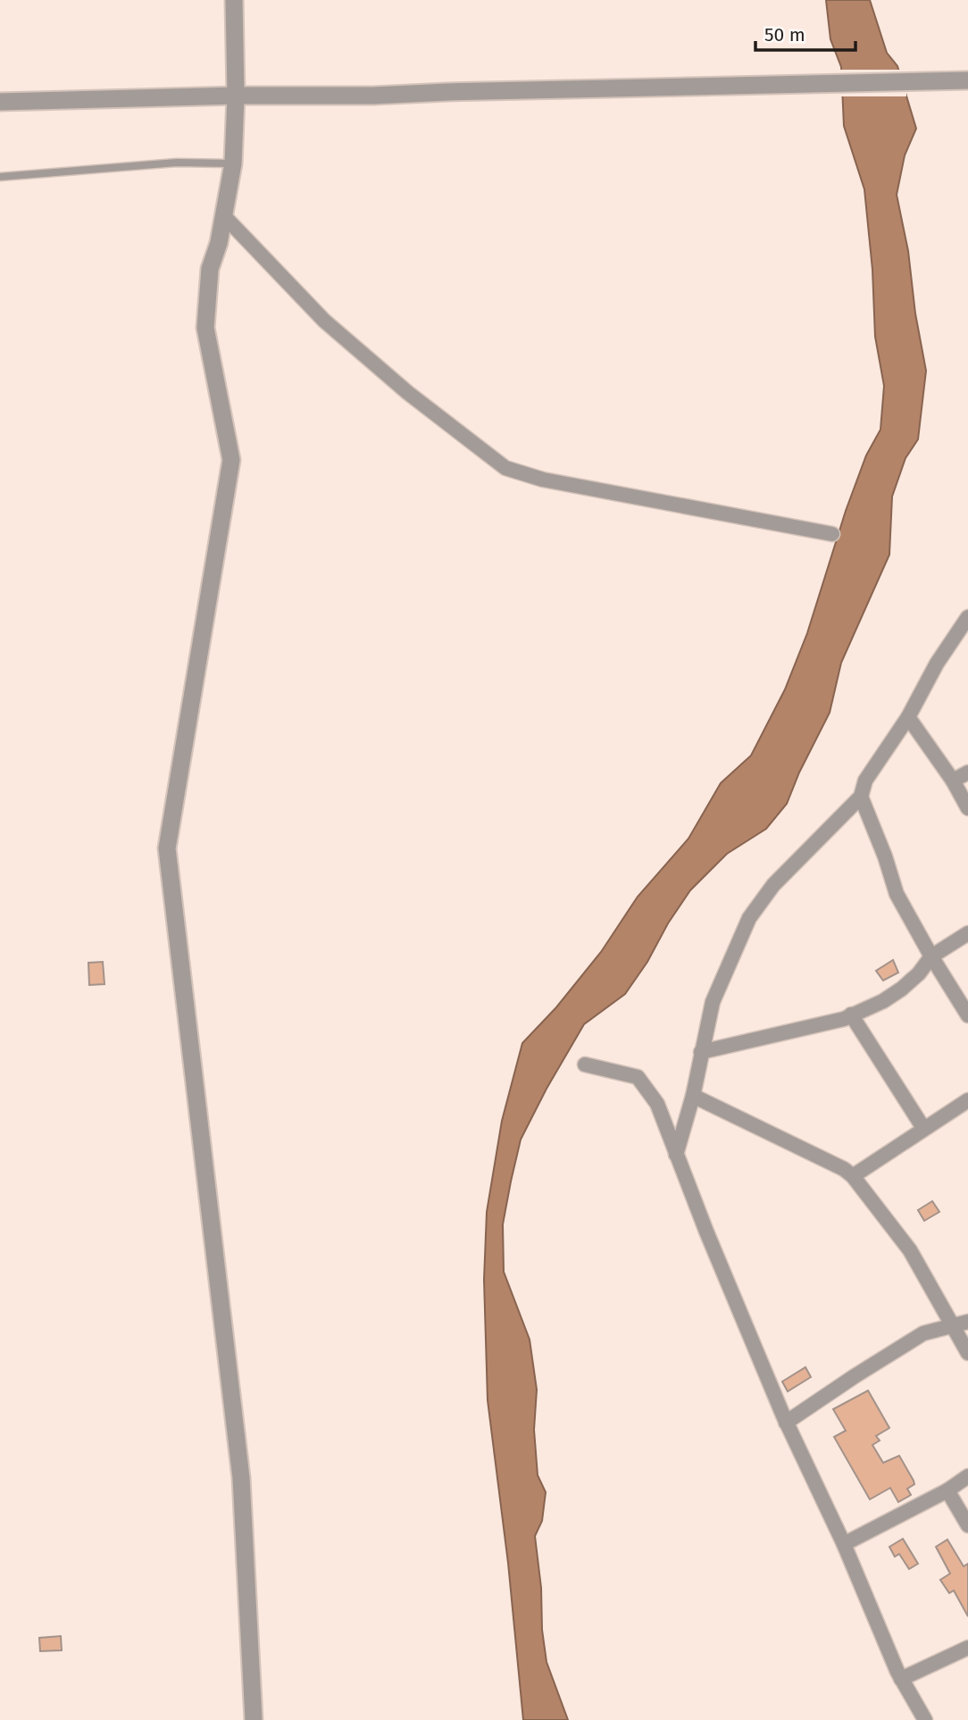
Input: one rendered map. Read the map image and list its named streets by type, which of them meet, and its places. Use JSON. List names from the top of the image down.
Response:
{
  "scale_bar": "50 m"
}
